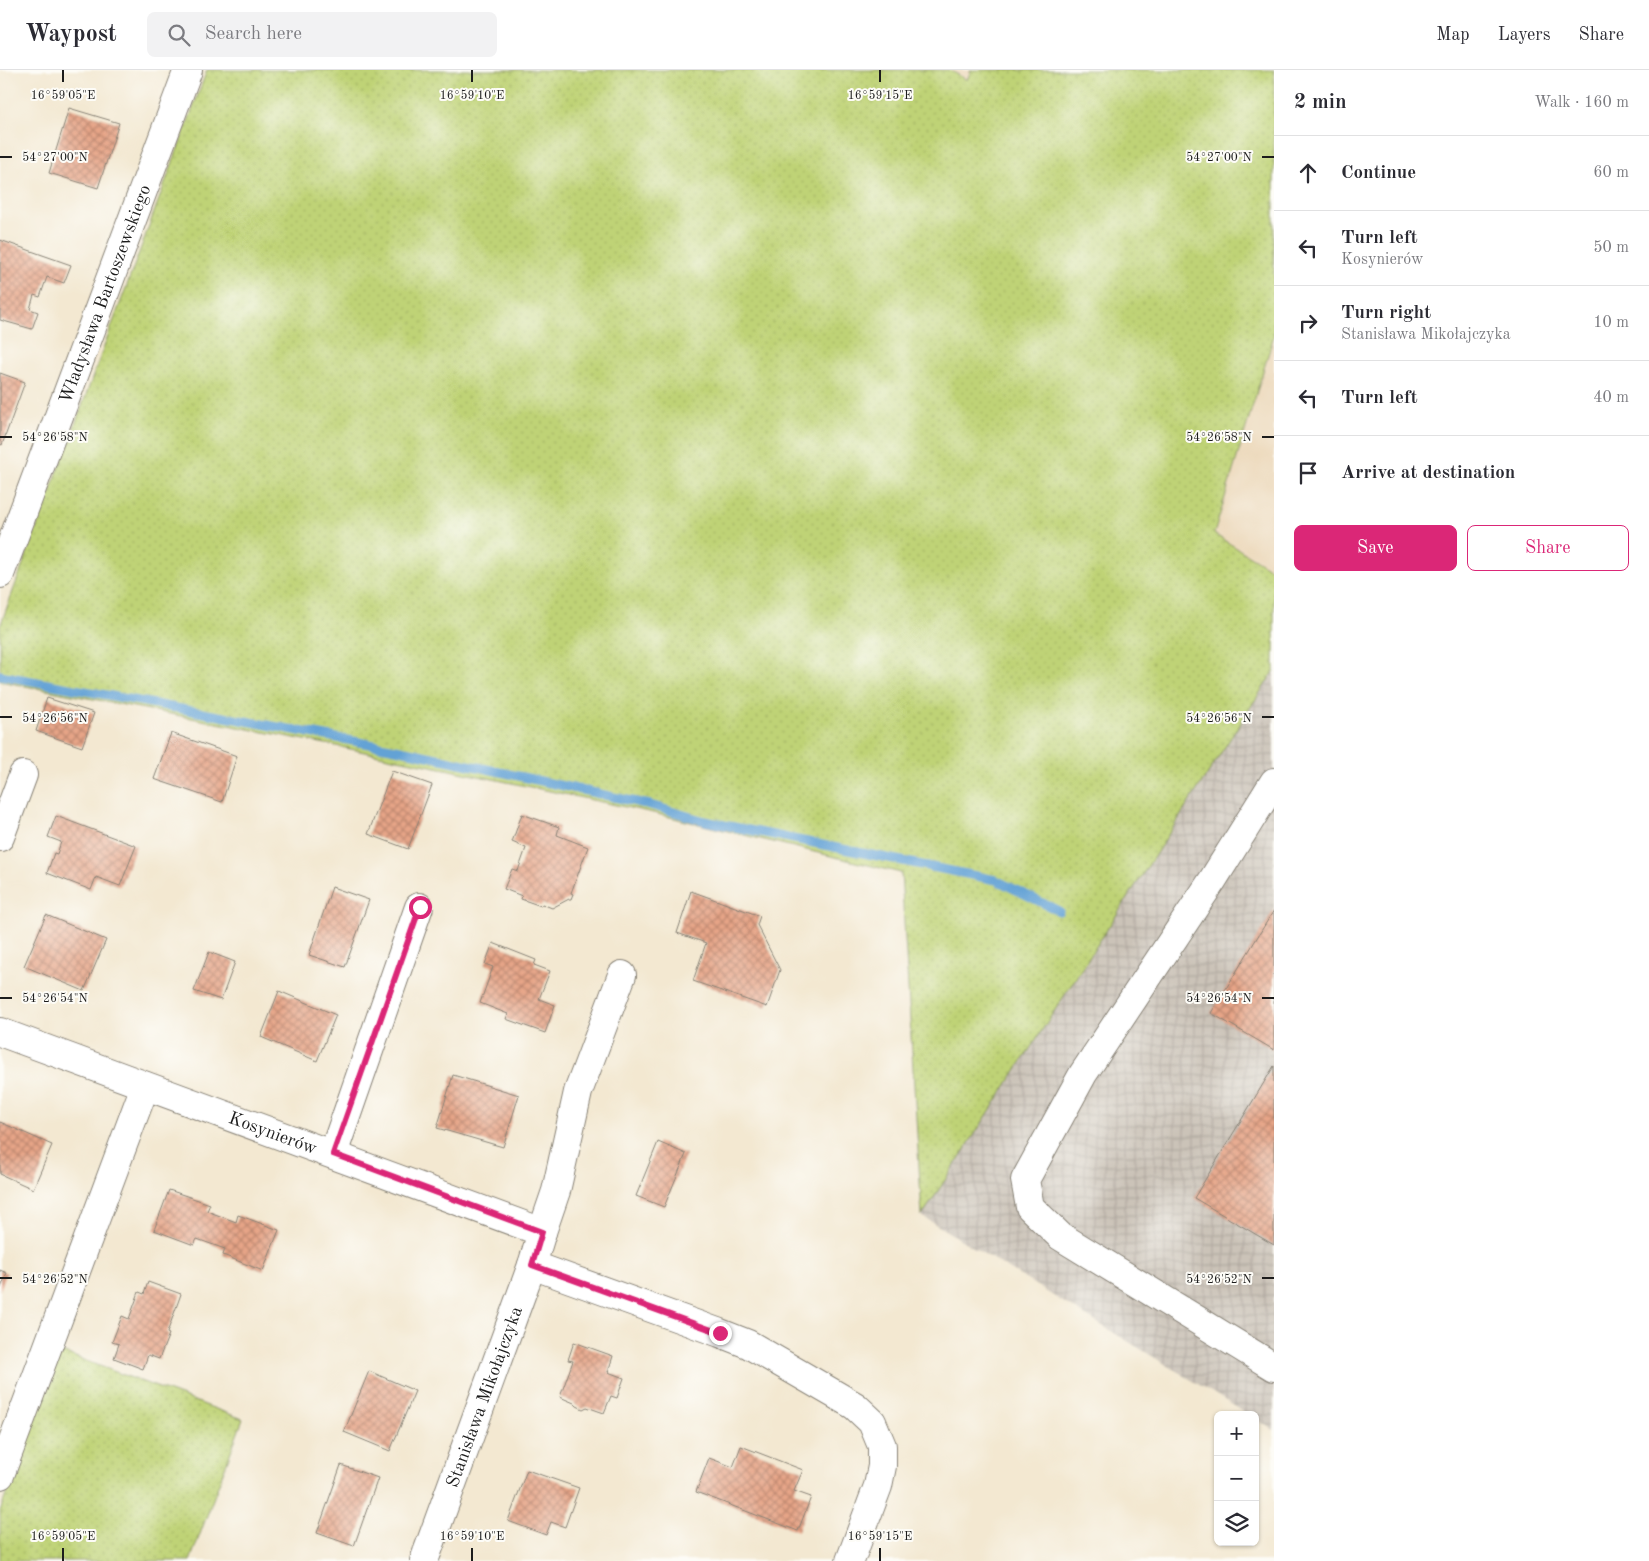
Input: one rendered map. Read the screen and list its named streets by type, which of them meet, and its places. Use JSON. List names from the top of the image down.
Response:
{
  "streets": {
    "street": ["Władysława Bartoszewskiego", "Kosynierów", "Stanisława Mikołajczyka"]
  },
  "crossings": [
    ["Kosynierów", "Stanisława Mikołajczyka"]
  ],
  "page": {
    "header": "Waypost",
    "search": "Search here",
    "nav": ["Map", "Layers", "Share"],
    "heading": ["2 min", "Walk · 160 m"],
    "list": [
      ["Continue", "60 m"],
      ["Turn left", "Kosynierów", "50 m"],
      ["Turn right", "Stanisława Mikołajczyka", "10 m"],
      ["Turn left", "40 m"],
      "Arrive at destination"
    ],
    "buttons": ["Save", "Share"],
    "map_buttons": ["+", "−"]
  },
  "coordinates": [
    "16°59'05\"E",
    "16°59'10\"E",
    "16°59'15\"E",
    "54°27'00\"N",
    "54°26'58\"N",
    "54°26'56\"N",
    "54°26'54\"N",
    "54°26'52\"N"
  ]
}
